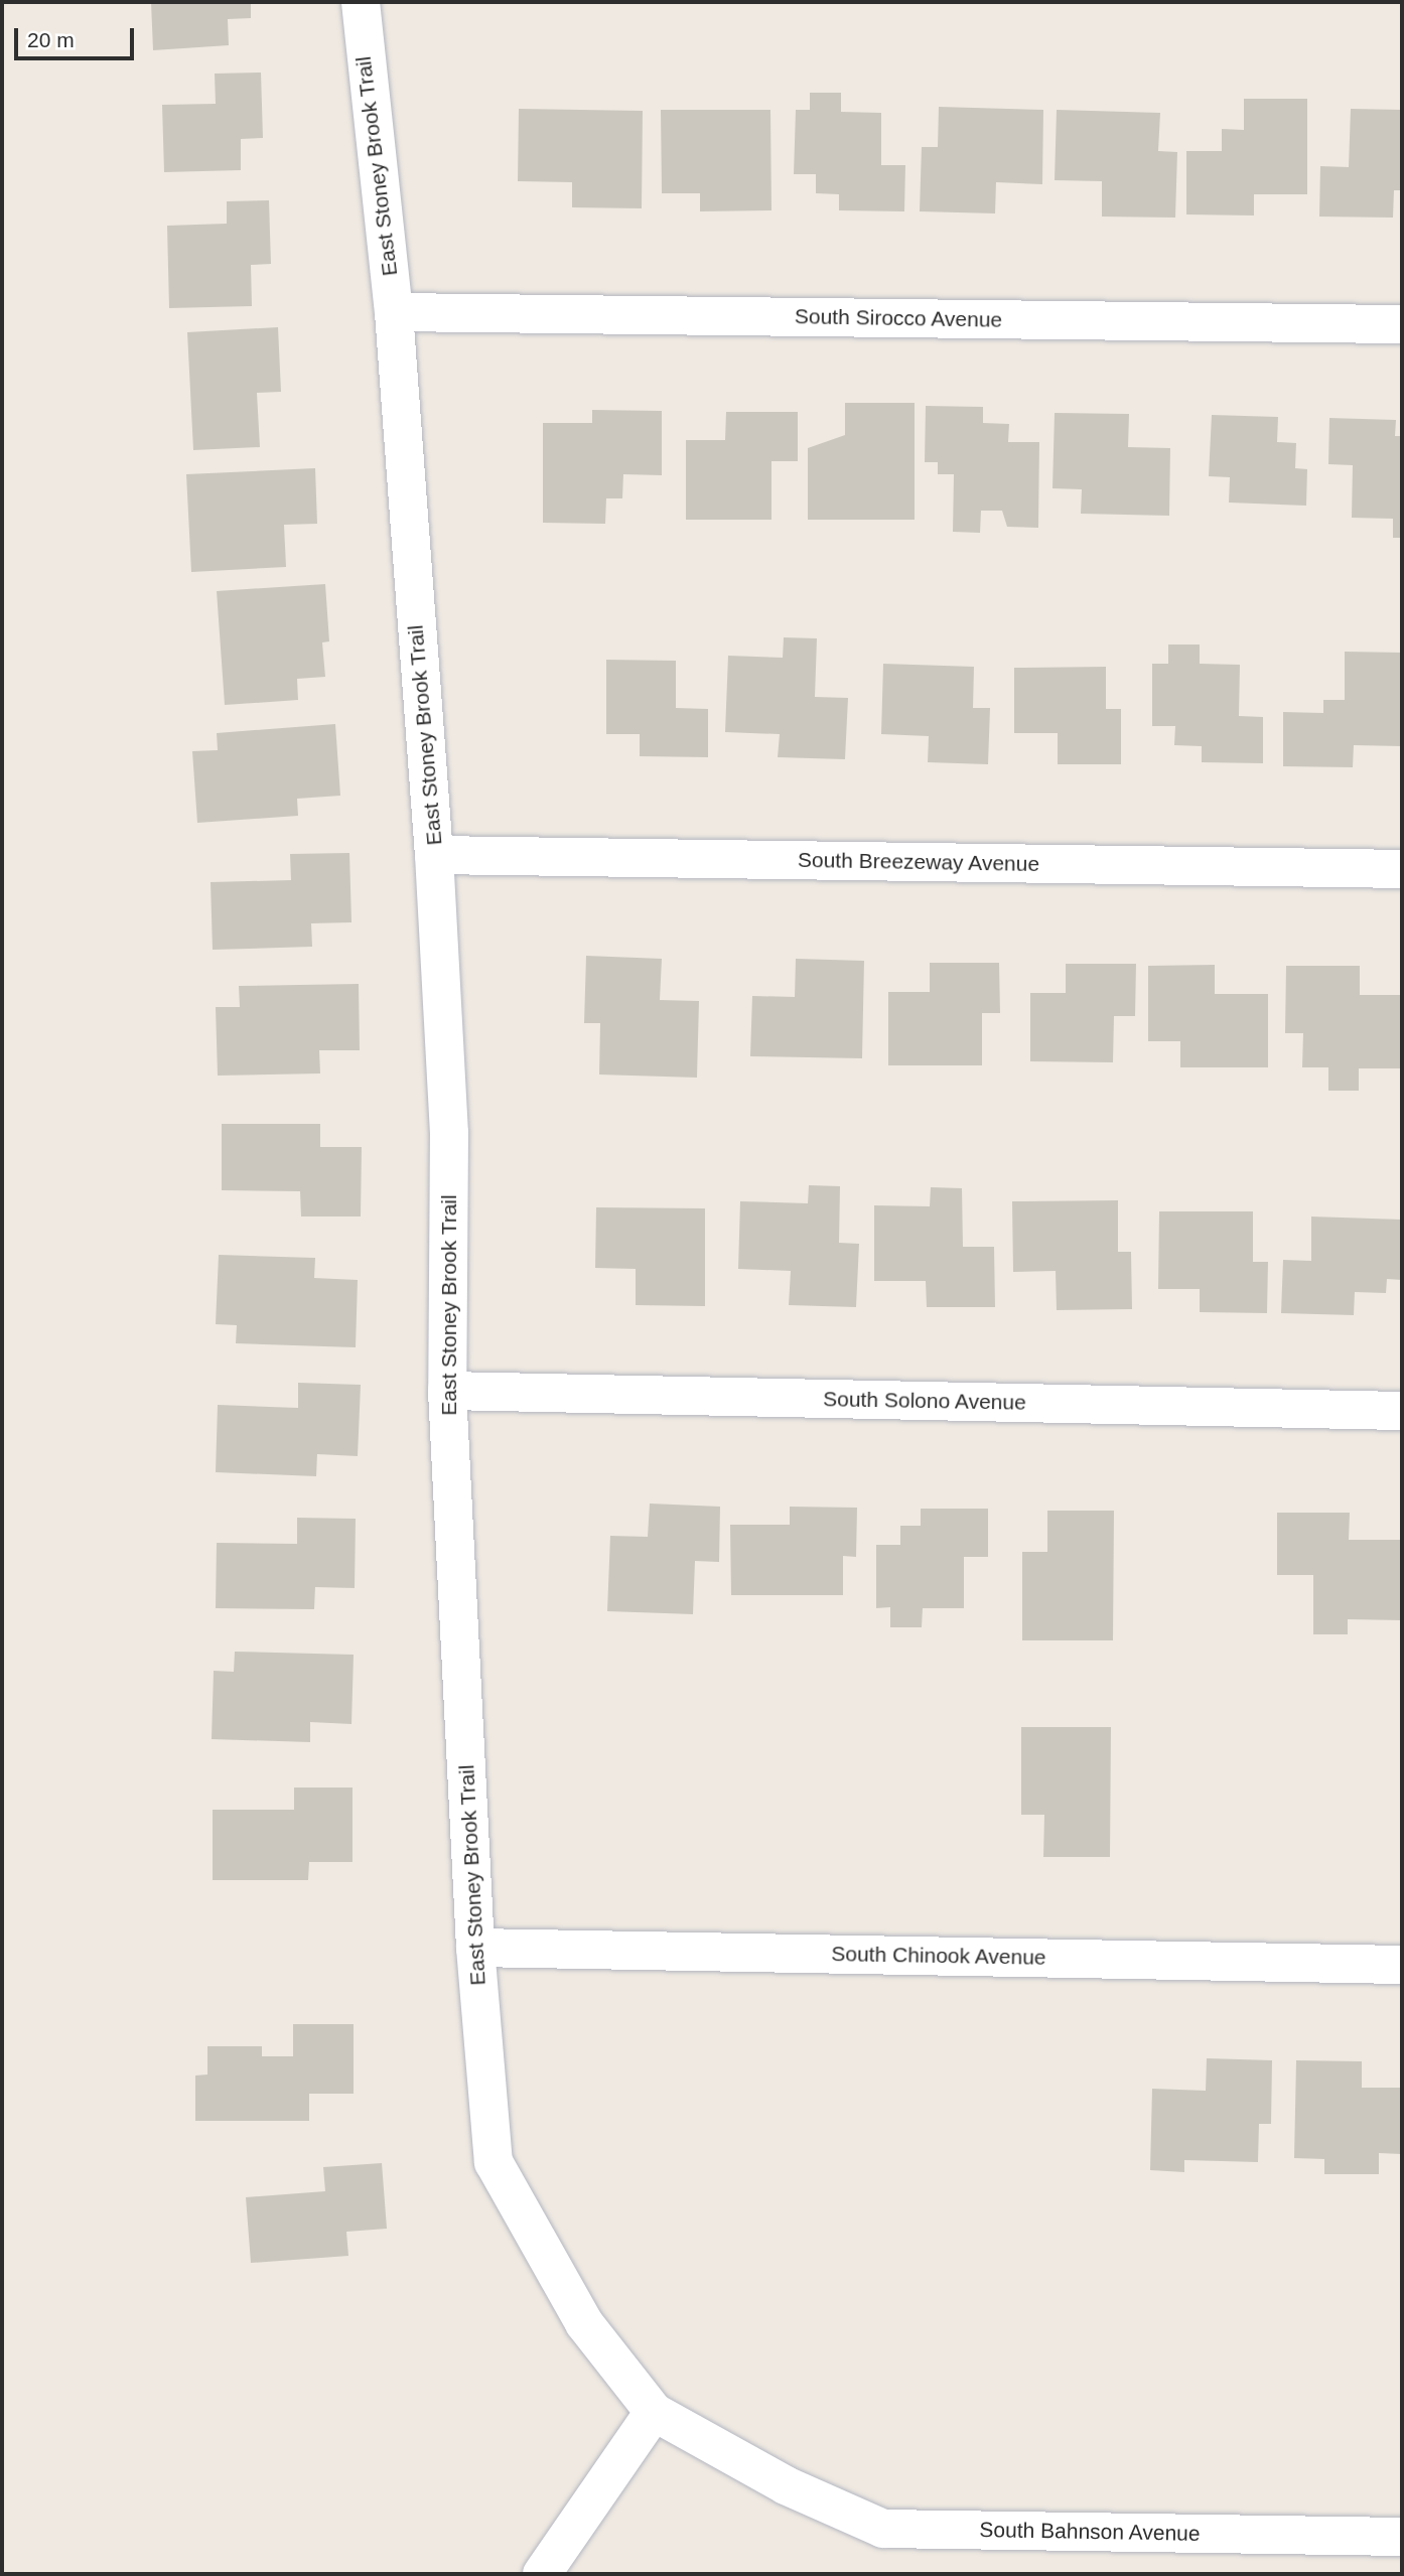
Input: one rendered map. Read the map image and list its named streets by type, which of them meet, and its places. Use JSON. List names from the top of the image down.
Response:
{
  "streets": {
    "street": [
      "East Stoney Brook Trail",
      "South Sirocco Avenue",
      "South Breezeway Avenue",
      "South Solono Avenue",
      "South Chinook Avenue",
      "South Bahnson Avenue"
    ]
  },
  "crossings": [
    ["East Stoney Brook Trail", "South Sirocco Avenue"],
    ["East Stoney Brook Trail", "South Breezeway Avenue"],
    ["East Stoney Brook Trail", "South Solono Avenue"],
    ["East Stoney Brook Trail", "South Chinook Avenue"],
    ["East Stoney Brook Trail", "South Bahnson Avenue"]
  ],
  "scale_bar": "20 m"
}
